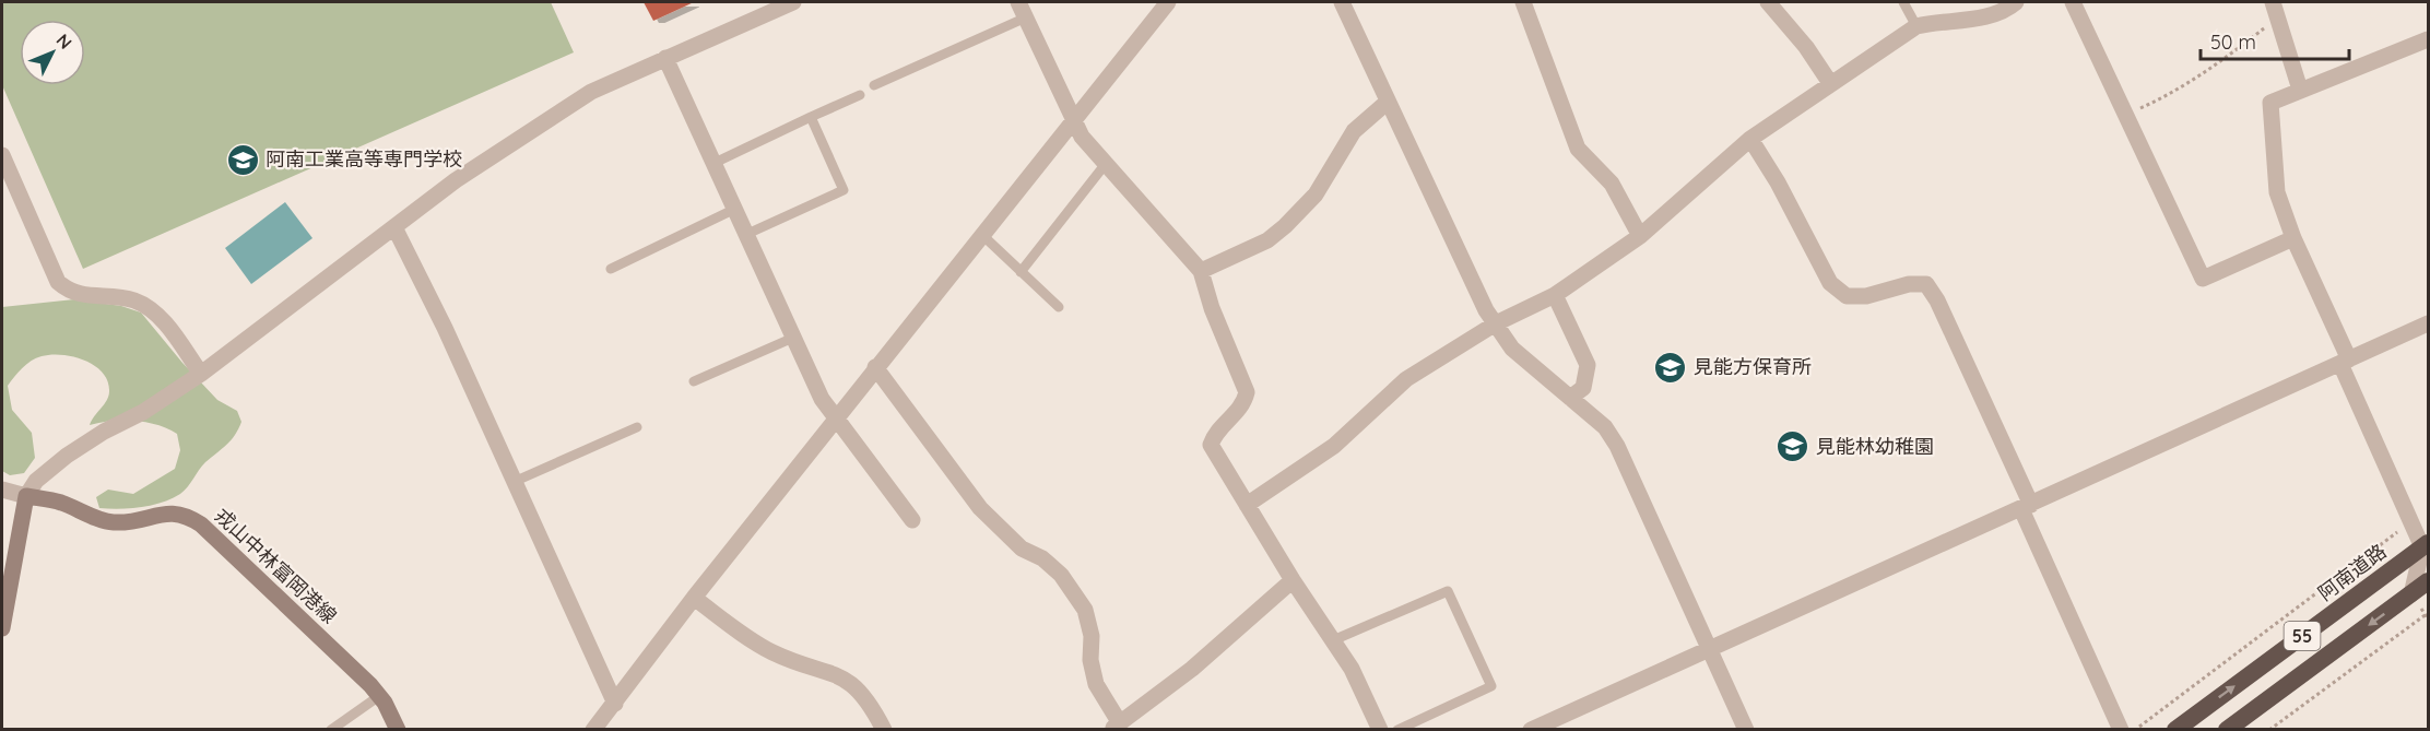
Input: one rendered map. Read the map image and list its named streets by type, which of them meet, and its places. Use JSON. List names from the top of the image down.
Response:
{
  "streets": {
    "highway": ["阿南道路", "55"],
    "main road": ["戎山中林富岡港線"]
  },
  "places": {
    "school or university": ["阿南工業高等専門学校", "見能方保育所", "見能林幼稚園"]
  },
  "scale_bar": "50 m",
  "north": "top right"
}
